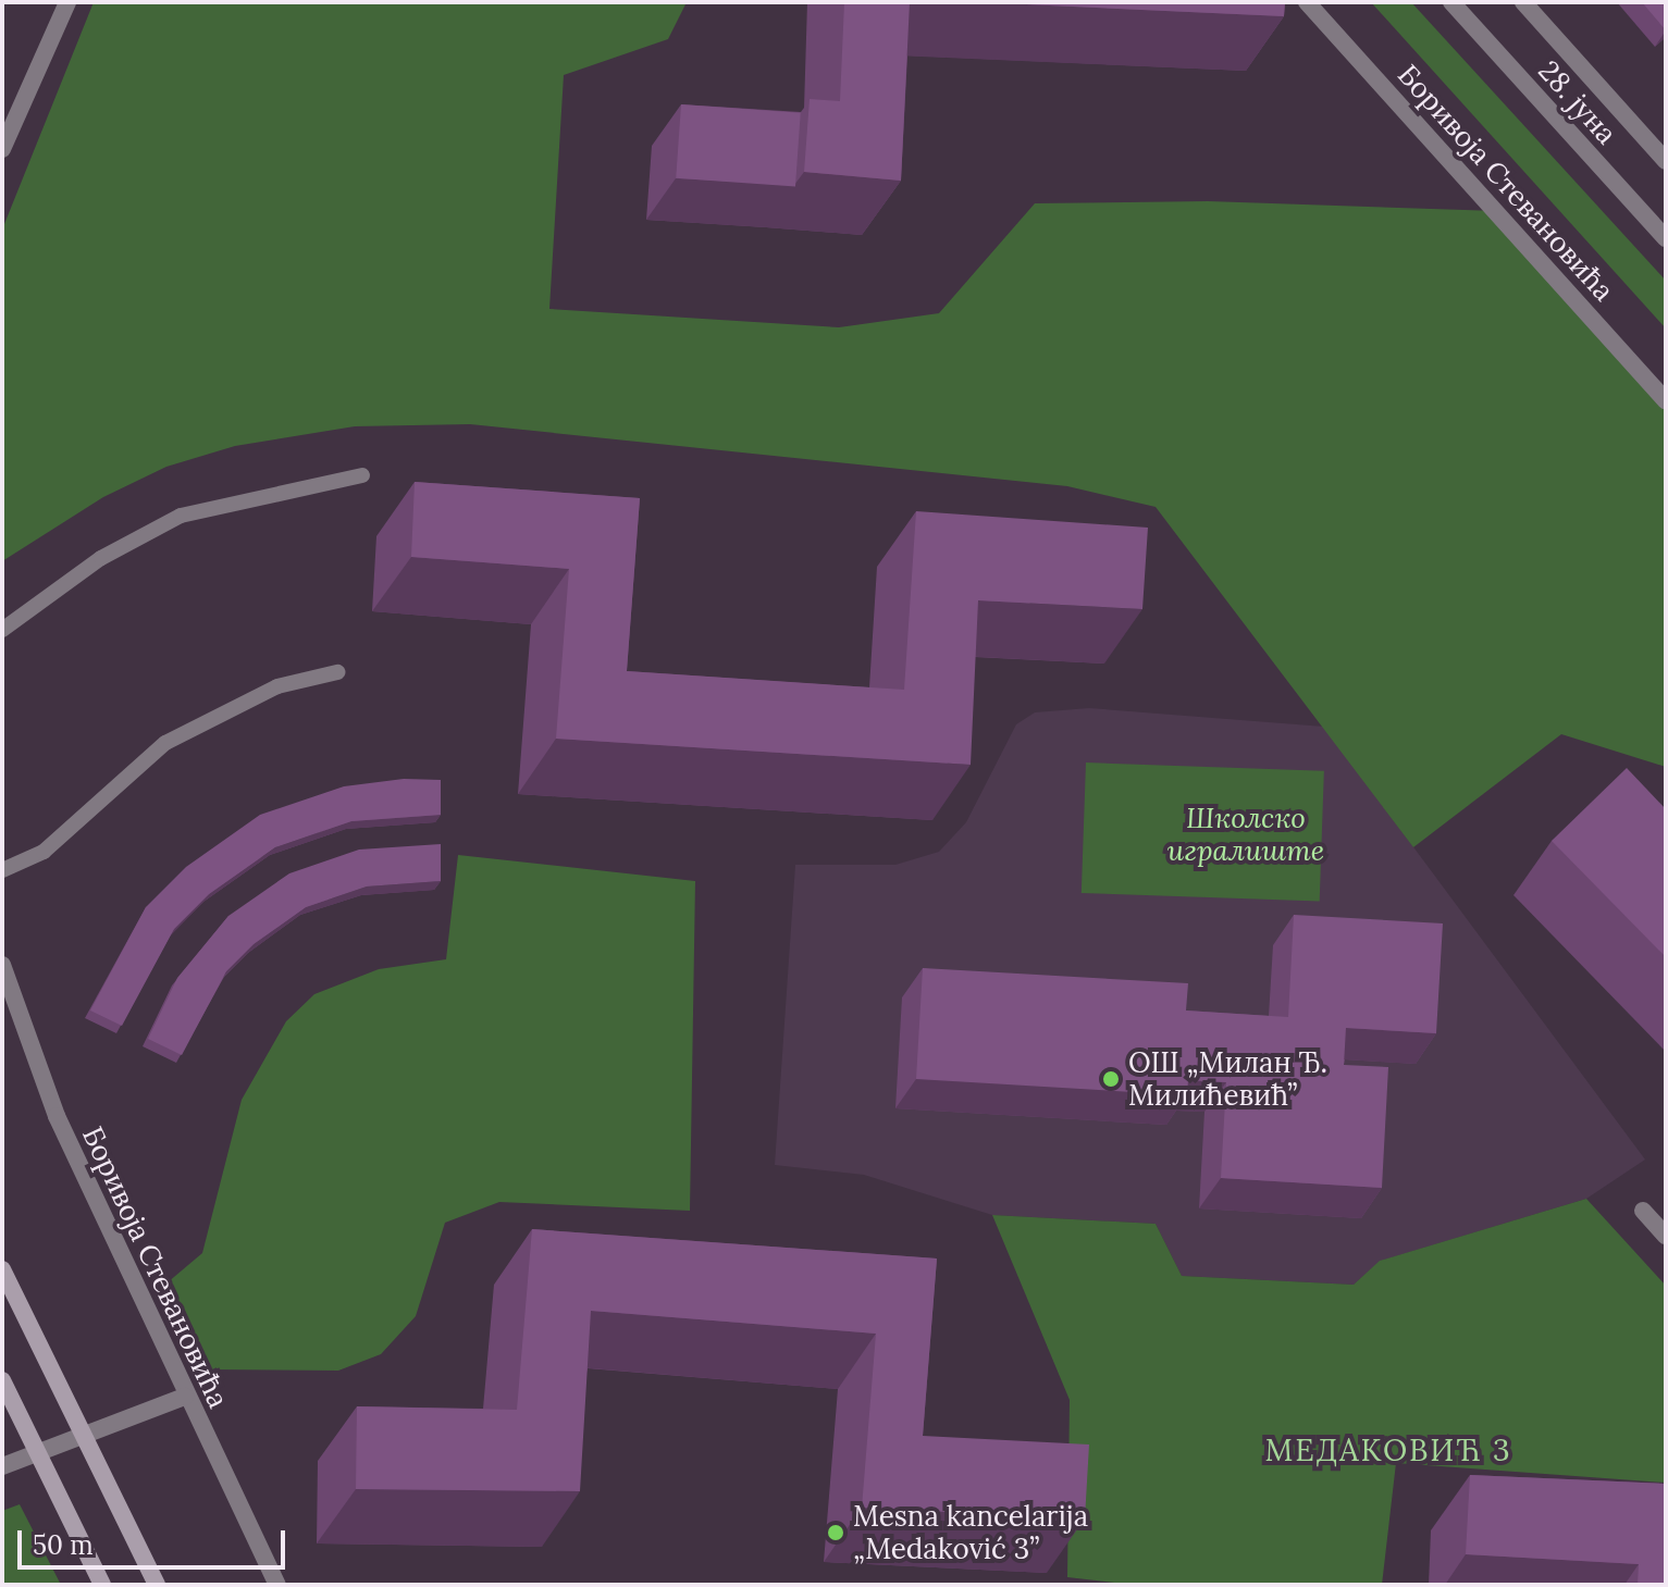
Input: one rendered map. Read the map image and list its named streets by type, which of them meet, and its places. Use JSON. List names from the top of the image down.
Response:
{
  "streets": {
    "street": ["28. јуна", "Боривоја Стевановића"]
  },
  "districts": ["МЕДАКОВИЋ 3"],
  "parks": ["Школско игралиште"],
  "places": ["ОШ „Милан Ђ. Милићевић”", "Mesna kancelarija „Medaković 3”"],
  "scale_bar": "50 m"
}
